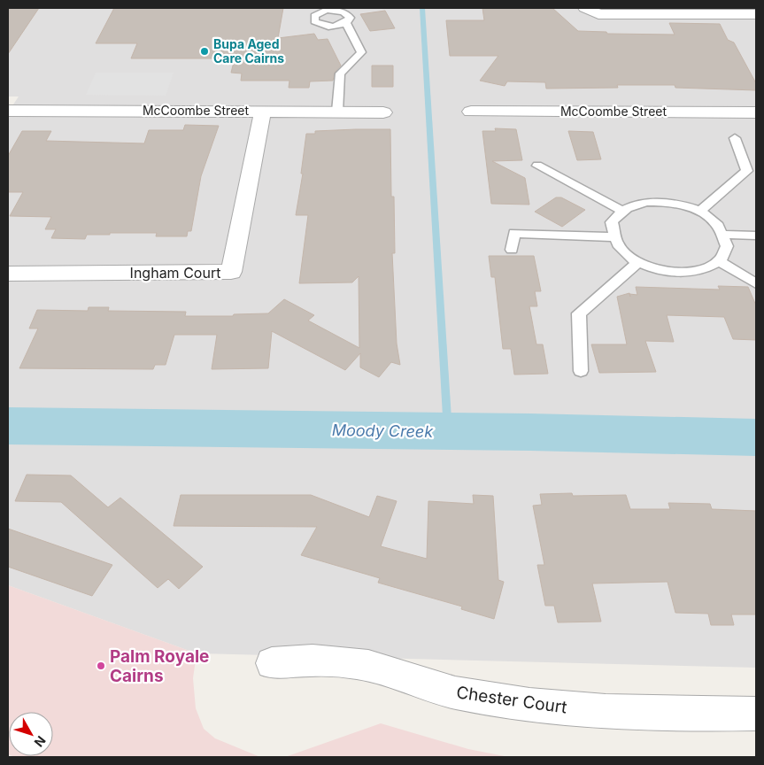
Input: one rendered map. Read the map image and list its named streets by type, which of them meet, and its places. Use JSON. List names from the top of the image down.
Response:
{
  "streets": {
    "street": ["McCoombe Street", "Ingham Court", "Chester Court"]
  },
  "crossings": [
    ["McCoombe Street", "Ingham Court"]
  ],
  "water": ["Moody Creek"],
  "places": ["Bupa Aged Care Cairns", "Palm Royale Cairns"],
  "north": "bottom right"
}
